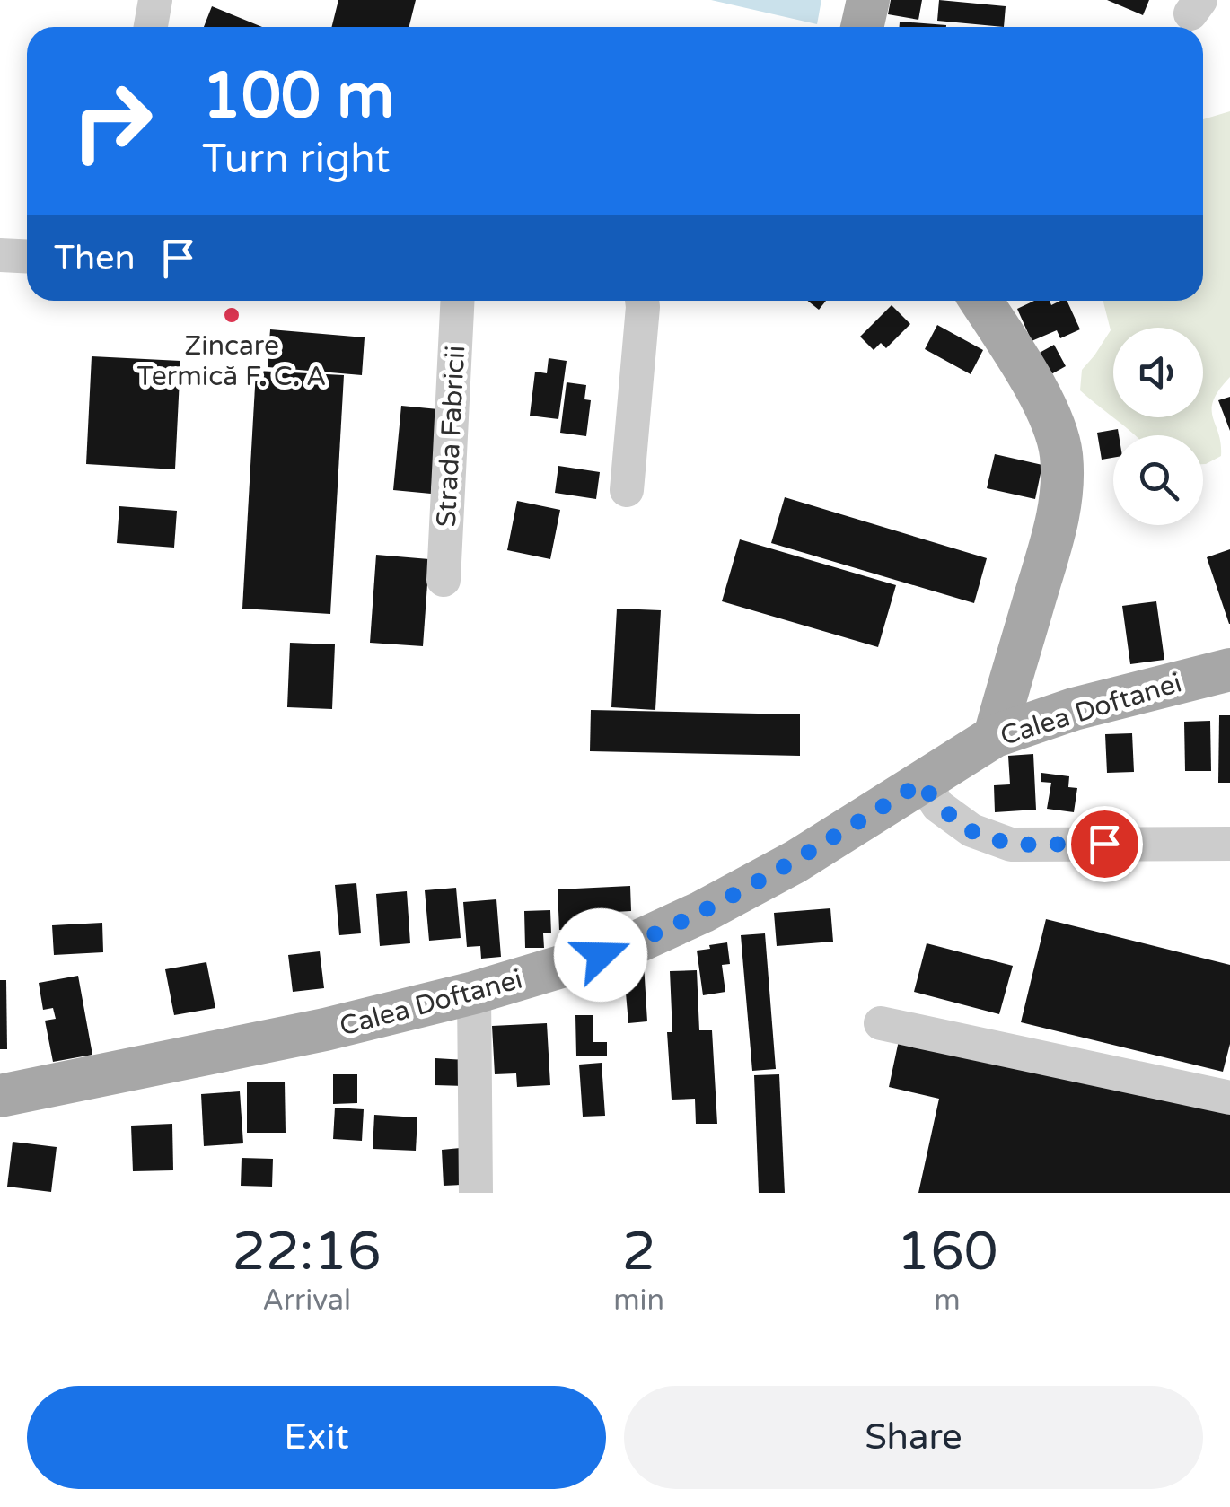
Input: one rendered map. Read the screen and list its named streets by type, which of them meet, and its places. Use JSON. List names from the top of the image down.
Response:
{
  "streets": {
    "main road": ["Calea Doftanei"],
    "street": ["Strada Fabricii"]
  },
  "places": ["Zincare Termică F. C. A"],
  "page": {
    "turn": ["100 m", "Turn right"],
    "then": "Then",
    "eta": [
      "22:16",
      "Arrival",
      "2",
      "min",
      "160",
      "m"
    ],
    "buttons": ["Exit", "Share"]
  }
}
